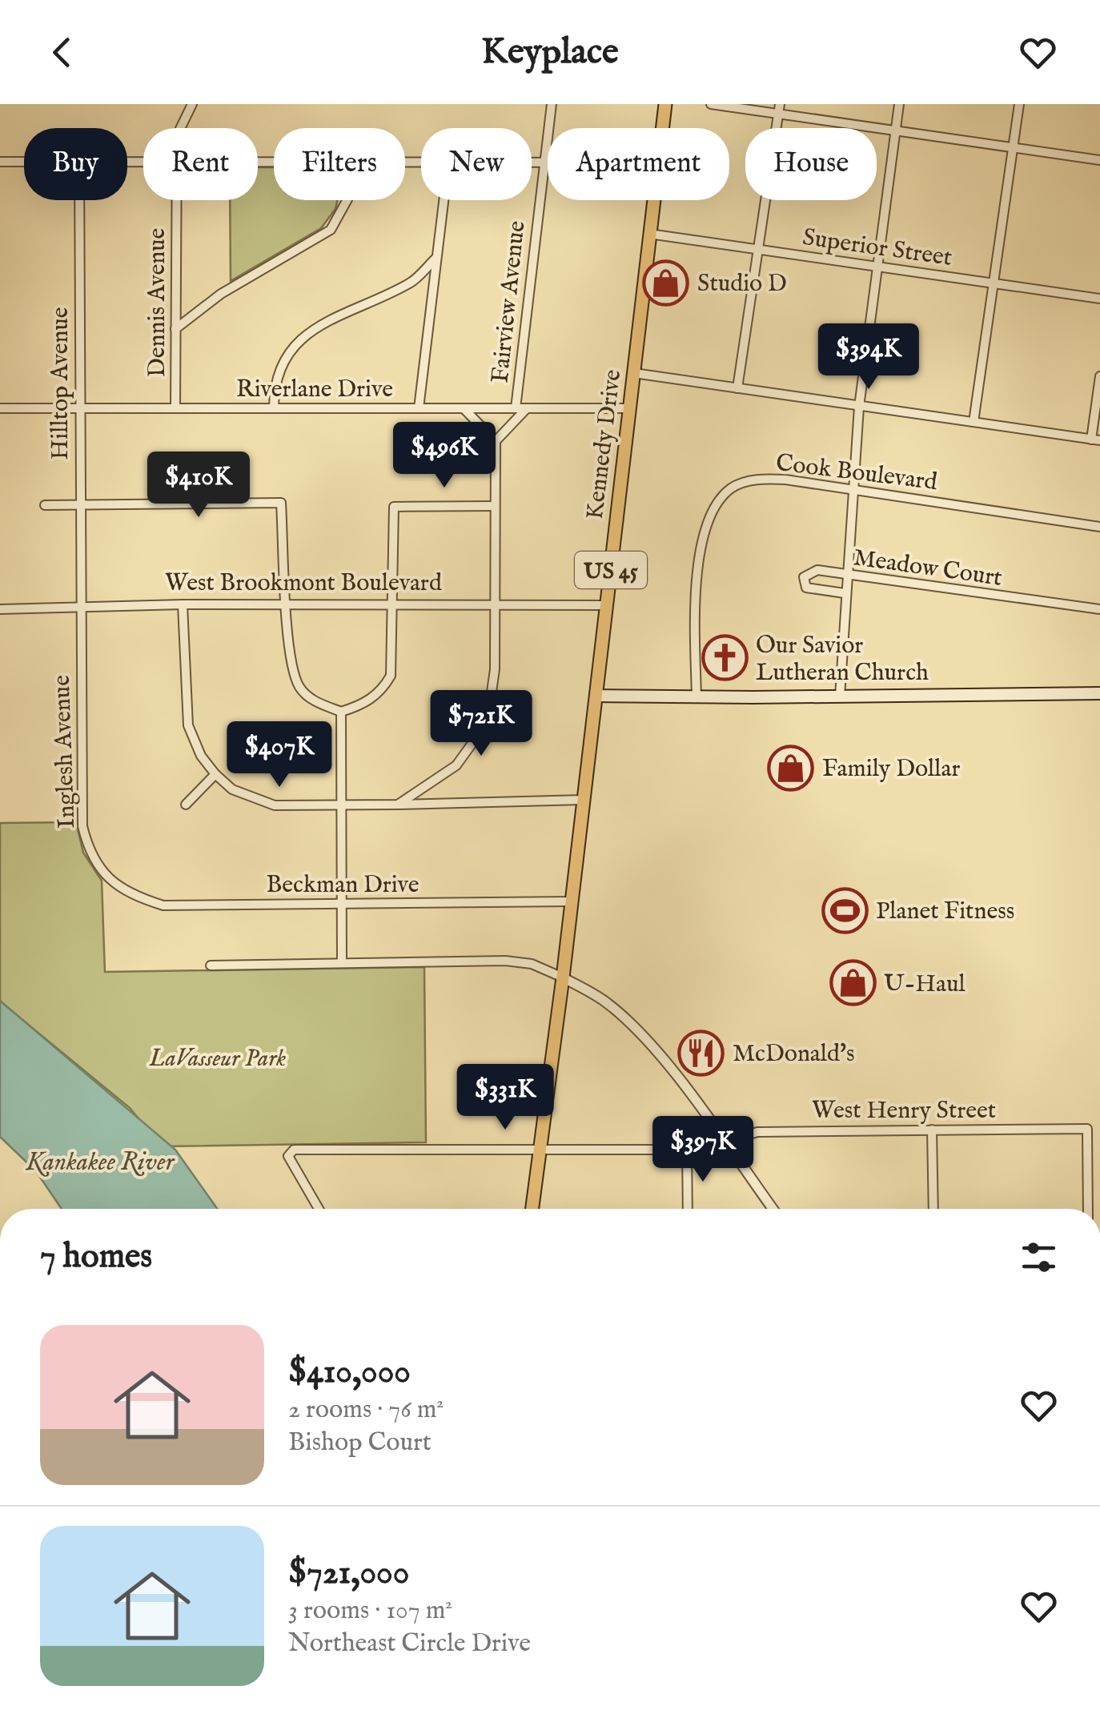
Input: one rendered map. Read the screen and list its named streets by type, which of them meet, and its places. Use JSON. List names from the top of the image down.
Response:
{
  "streets": {
    "main road": ["Kennedy Drive", "US 45"],
    "street": [
      "Superior Street",
      "Fairview Avenue",
      "Dennis Avenue",
      "Hilltop Avenue",
      "Riverlane Drive",
      "Cook Boulevard",
      "Meadow Court",
      "West Brookmont Boulevard",
      "Inglesh Avenue",
      "Beckman Drive",
      "West Henry Street"
    ]
  },
  "crossings": [
    ["Superior Street", "Kennedy Drive"],
    ["Fairview Avenue", "Riverlane Drive"],
    ["Dennis Avenue", "Riverlane Drive"],
    ["Hilltop Avenue", "Riverlane Drive"],
    ["Hilltop Avenue", "West Brookmont Boulevard"],
    ["Hilltop Avenue", "Inglesh Avenue"],
    ["Riverlane Drive", "Kennedy Drive"],
    ["Kennedy Drive", "West Brookmont Boulevard"],
    ["Kennedy Drive", "Beckman Drive"],
    ["Kennedy Drive", "West Henry Street"],
    ["West Brookmont Boulevard", "Inglesh Avenue"],
    ["Inglesh Avenue", "Beckman Drive"]
  ],
  "water": ["Kankakee River"],
  "parks": ["LaVasseur Park"],
  "places": {
    "shop": ["Studio D", "Family Dollar", "U-Haul"],
    "church": ["Our Savior Lutheran Church"],
    "sports": ["Planet Fitness"],
    "restaurant": ["McDonald's"]
  },
  "page": {
    "header": "Keyplace",
    "chip": [
      "Buy",
      "Rent",
      "Filters",
      "New",
      "Apartment",
      "House"
    ],
    "price": [
      "$394K",
      "$496K",
      "$410K",
      "$721K",
      "$407K",
      "$331K",
      "$397K"
    ],
    "heading": "7 homes",
    "list": [
      {
        "name": "$410,000",
        "note": "2 rooms · 76 m² · Bishop Court"
      },
      {
        "name": "$721,000",
        "note": "3 rooms · 107 m² · Northeast Circle Drive"
      }
    ]
  }
}
